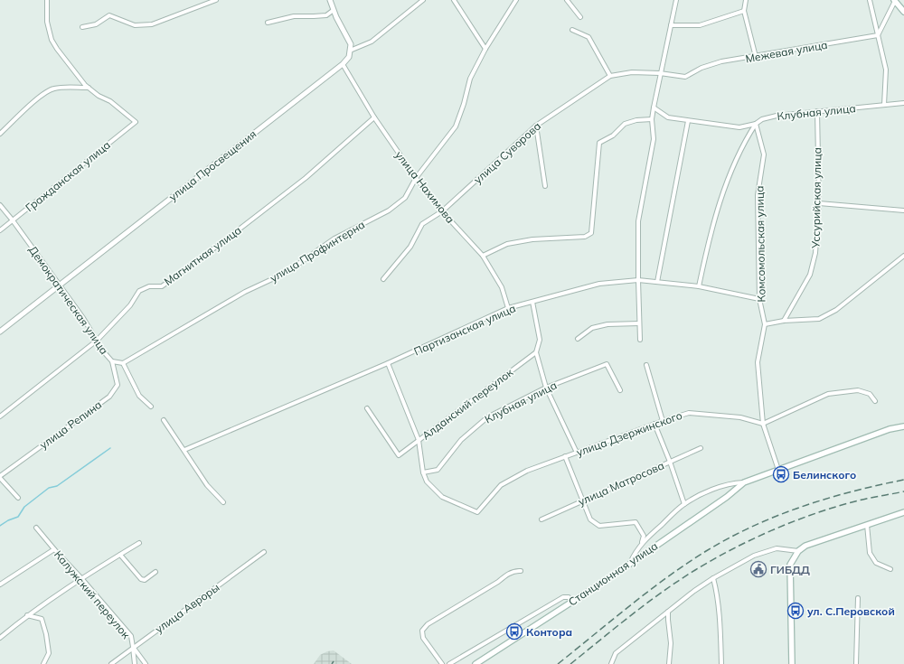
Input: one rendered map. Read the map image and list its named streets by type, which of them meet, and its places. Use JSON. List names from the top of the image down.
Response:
{
  "streets": {
    "main road": ["Станционная улица"],
    "street": [
      "Межевая улица",
      "Клубная улица",
      "улица Суворова",
      "улица Просвещения",
      "Гражданская улица",
      "улица Нахимова",
      "Уссурийская улица",
      "Комсомольская улица",
      "улица Профинтерна",
      "Магнитная улица",
      "Демократическая улица",
      "Партизанская улица",
      "Алданский переулок",
      "улица Репина",
      "улица Дзержинского",
      "улица Матросова",
      "Калужский переулок",
      "улица Авроры"
    ]
  },
  "crossings": [
    ["Межевая улица", "улица Суворова"],
    ["Клубная улица", "Уссурийская улица"],
    ["Клубная улица", "Комсомольская улица"],
    ["Клубная улица", "улица Дзержинского"],
    ["улица Суворова", "улица Нахимова"],
    ["улица Просвещения", "улица Нахимова"],
    ["улица Просвещения", "Демократическая улица"],
    ["Гражданская улица", "Демократическая улица"],
    ["улица Нахимова", "улица Профинтерна"],
    ["улица Нахимова", "Магнитная улица"],
    ["улица Нахимова", "Партизанская улица"],
    ["Комсомольская улица", "Партизанская улица"],
    ["Комсомольская улица", "улица Дзержинского"],
    ["улица Профинтерна", "Демократическая улица"],
    ["Магнитная улица", "Демократическая улица"],
    ["Демократическая улица", "улица Репина"],
    ["Калужский переулок", "улица Авроры"]
  ],
  "places": {
    "bus stop": ["Белинского", "ул. С.Перовской", "Контора"],
    "public building": ["ГИБДД"]
  }
}
